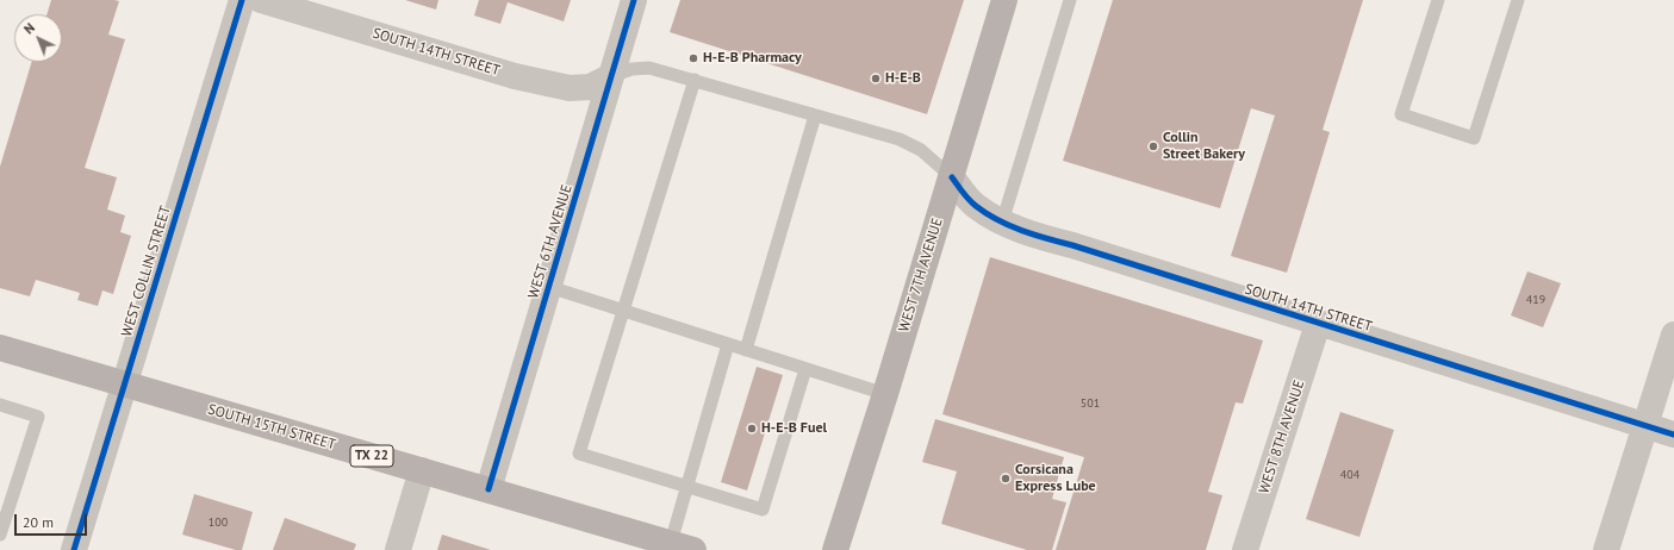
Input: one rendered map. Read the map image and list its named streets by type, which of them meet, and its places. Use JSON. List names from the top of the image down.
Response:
{
  "streets": {
    "main road": ["WEST 7TH AVENUE", "SOUTH 15TH STREET", "TX 22"],
    "street": [
      "SOUTH 14TH STREET",
      "WEST 6TH AVENUE",
      "WEST COLLIN STREET",
      "WEST 8TH AVENUE"
    ]
  },
  "crossings": [
    ["SOUTH 14TH STREET", "WEST 6TH AVENUE"],
    ["SOUTH 14TH STREET", "WEST 7TH AVENUE"],
    ["SOUTH 14TH STREET", "WEST 8TH AVENUE"],
    ["WEST 6TH AVENUE", "SOUTH 15TH STREET"],
    ["WEST COLLIN STREET", "SOUTH 15TH STREET"],
    ["WEST COLLIN STREET", "TX 22"],
    ["SOUTH 15TH STREET", "TX 22"]
  ],
  "places": [
    "H-E-B Pharmacy",
    "H-E-B",
    "Collin Street Bakery",
    "H-E-B Fuel",
    "Corsicana Express Lube"
  ],
  "house_numbers": [
    "419",
    "501",
    "404",
    "100"
  ],
  "scale_bar": "20 m",
  "north": "top left"
}
